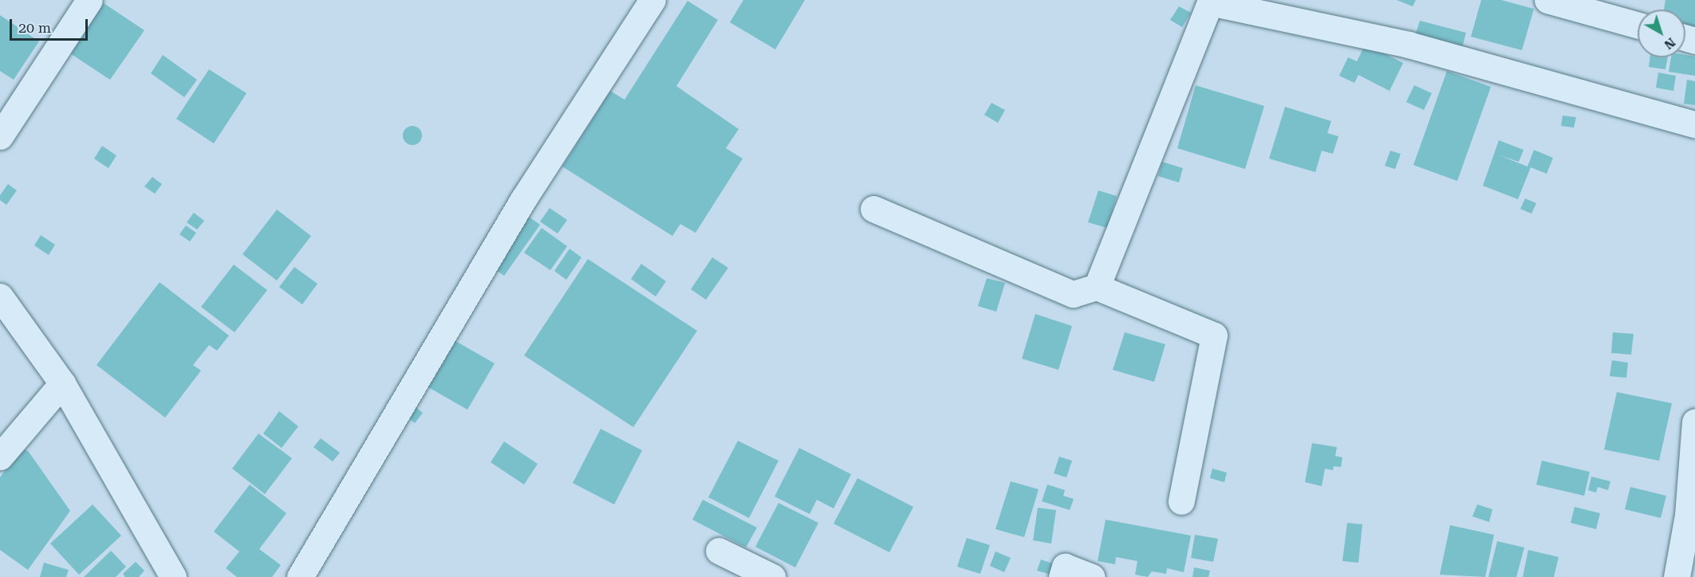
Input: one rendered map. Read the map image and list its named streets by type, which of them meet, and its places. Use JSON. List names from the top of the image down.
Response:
{
  "scale_bar": "20 m",
  "north": "bottom right"
}
